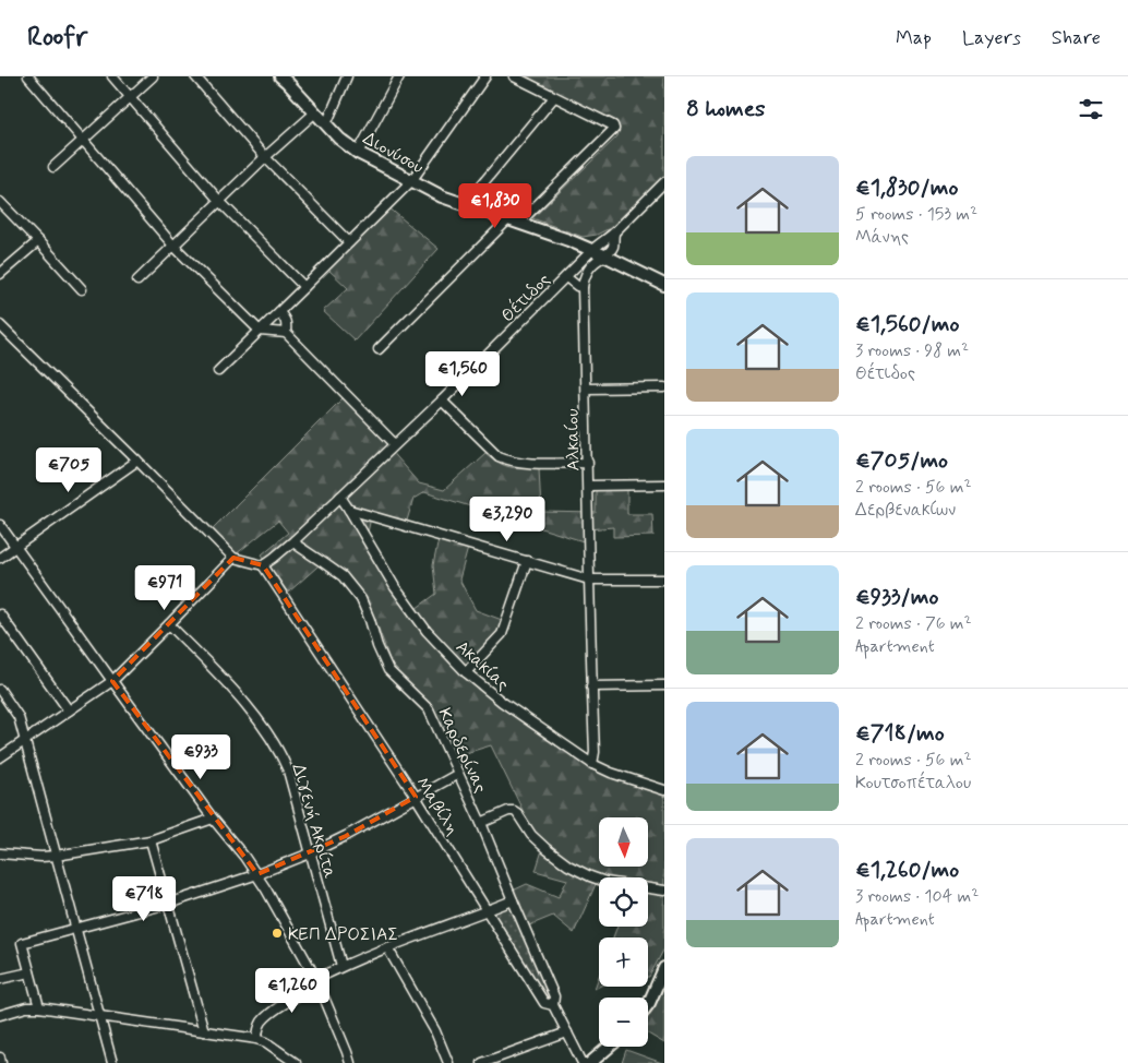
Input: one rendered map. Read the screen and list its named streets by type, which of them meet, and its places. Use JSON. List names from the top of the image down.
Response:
{
  "streets": {
    "main road": ["Διονύσου"],
    "street": [
      "Θέτιδος",
      "Αλκαίου",
      "Ακακίας",
      "Καρδερίνας",
      "Μαβίλη",
      "Διγενή Ακρίτα"
    ]
  },
  "crossings": [
    ["Διονύσου", "Θέτιδος"],
    ["Διονύσου", "Αλκαίου"],
    ["Θέτιδος", "Αλκαίου"],
    ["Θέτιδος", "Ακακίας"],
    ["Αλκαίου", "Ακακίας"],
    ["Καρδερίνας", "Μαβίλη"]
  ],
  "places": ["ΚΕΠ ΔΡΟΣΙΑΣ"],
  "north": "bottom",
  "page": {
    "header": "Roofr",
    "nav": ["Map", "Layers", "Share"],
    "heading": "8 homes",
    "list": [
      {
        "name": "€1,830/mo",
        "note": "5 rooms · 153 m² · Μάνης"
      },
      {
        "name": "€1,560/mo",
        "note": "3 rooms · 98 m² · Θέτιδος"
      },
      {
        "name": "€705/mo",
        "note": "2 rooms · 56 m² · Δερβενακίων"
      },
      {
        "name": "€933/mo",
        "note": "2 rooms · 76 m² · Apartment"
      },
      {
        "name": "€718/mo",
        "note": "2 rooms · 56 m² · Κουτσοπέταλου"
      },
      {
        "name": "€1,260/mo",
        "note": "3 rooms · 104 m² · Apartment"
      }
    ],
    "price": [
      "€1,830",
      "€1,560",
      "€705",
      "€3,290",
      "€971",
      "€933",
      "€718",
      "€1,260"
    ],
    "map_buttons": ["+", "−"]
  }
}
